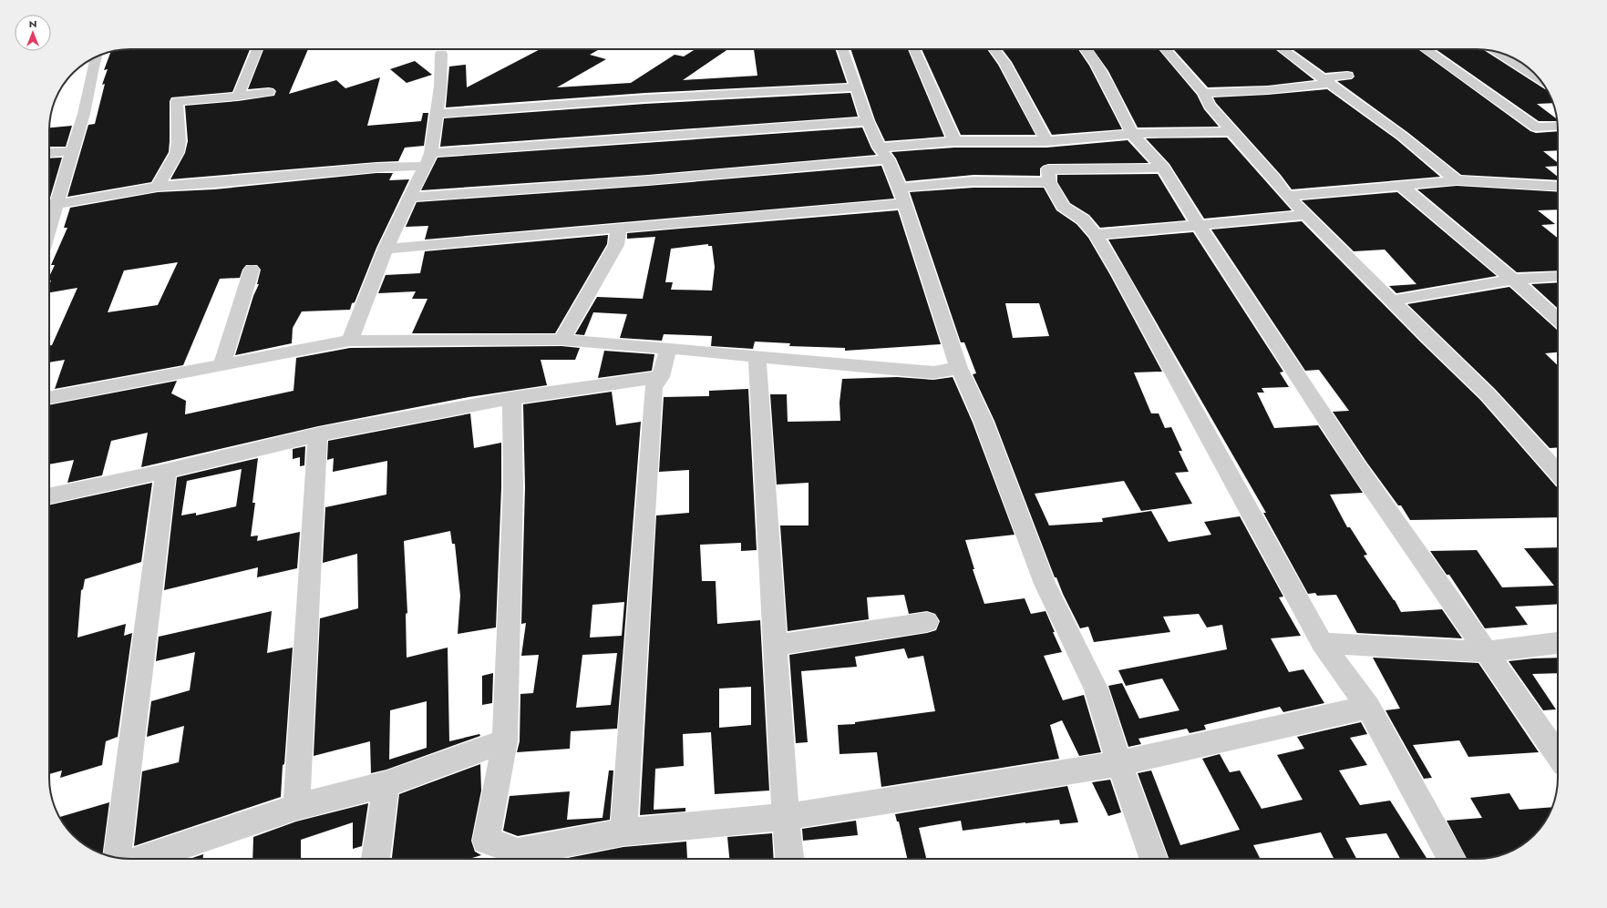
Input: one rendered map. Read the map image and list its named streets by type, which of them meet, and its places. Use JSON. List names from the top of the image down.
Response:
{
  "north": "top"
}
